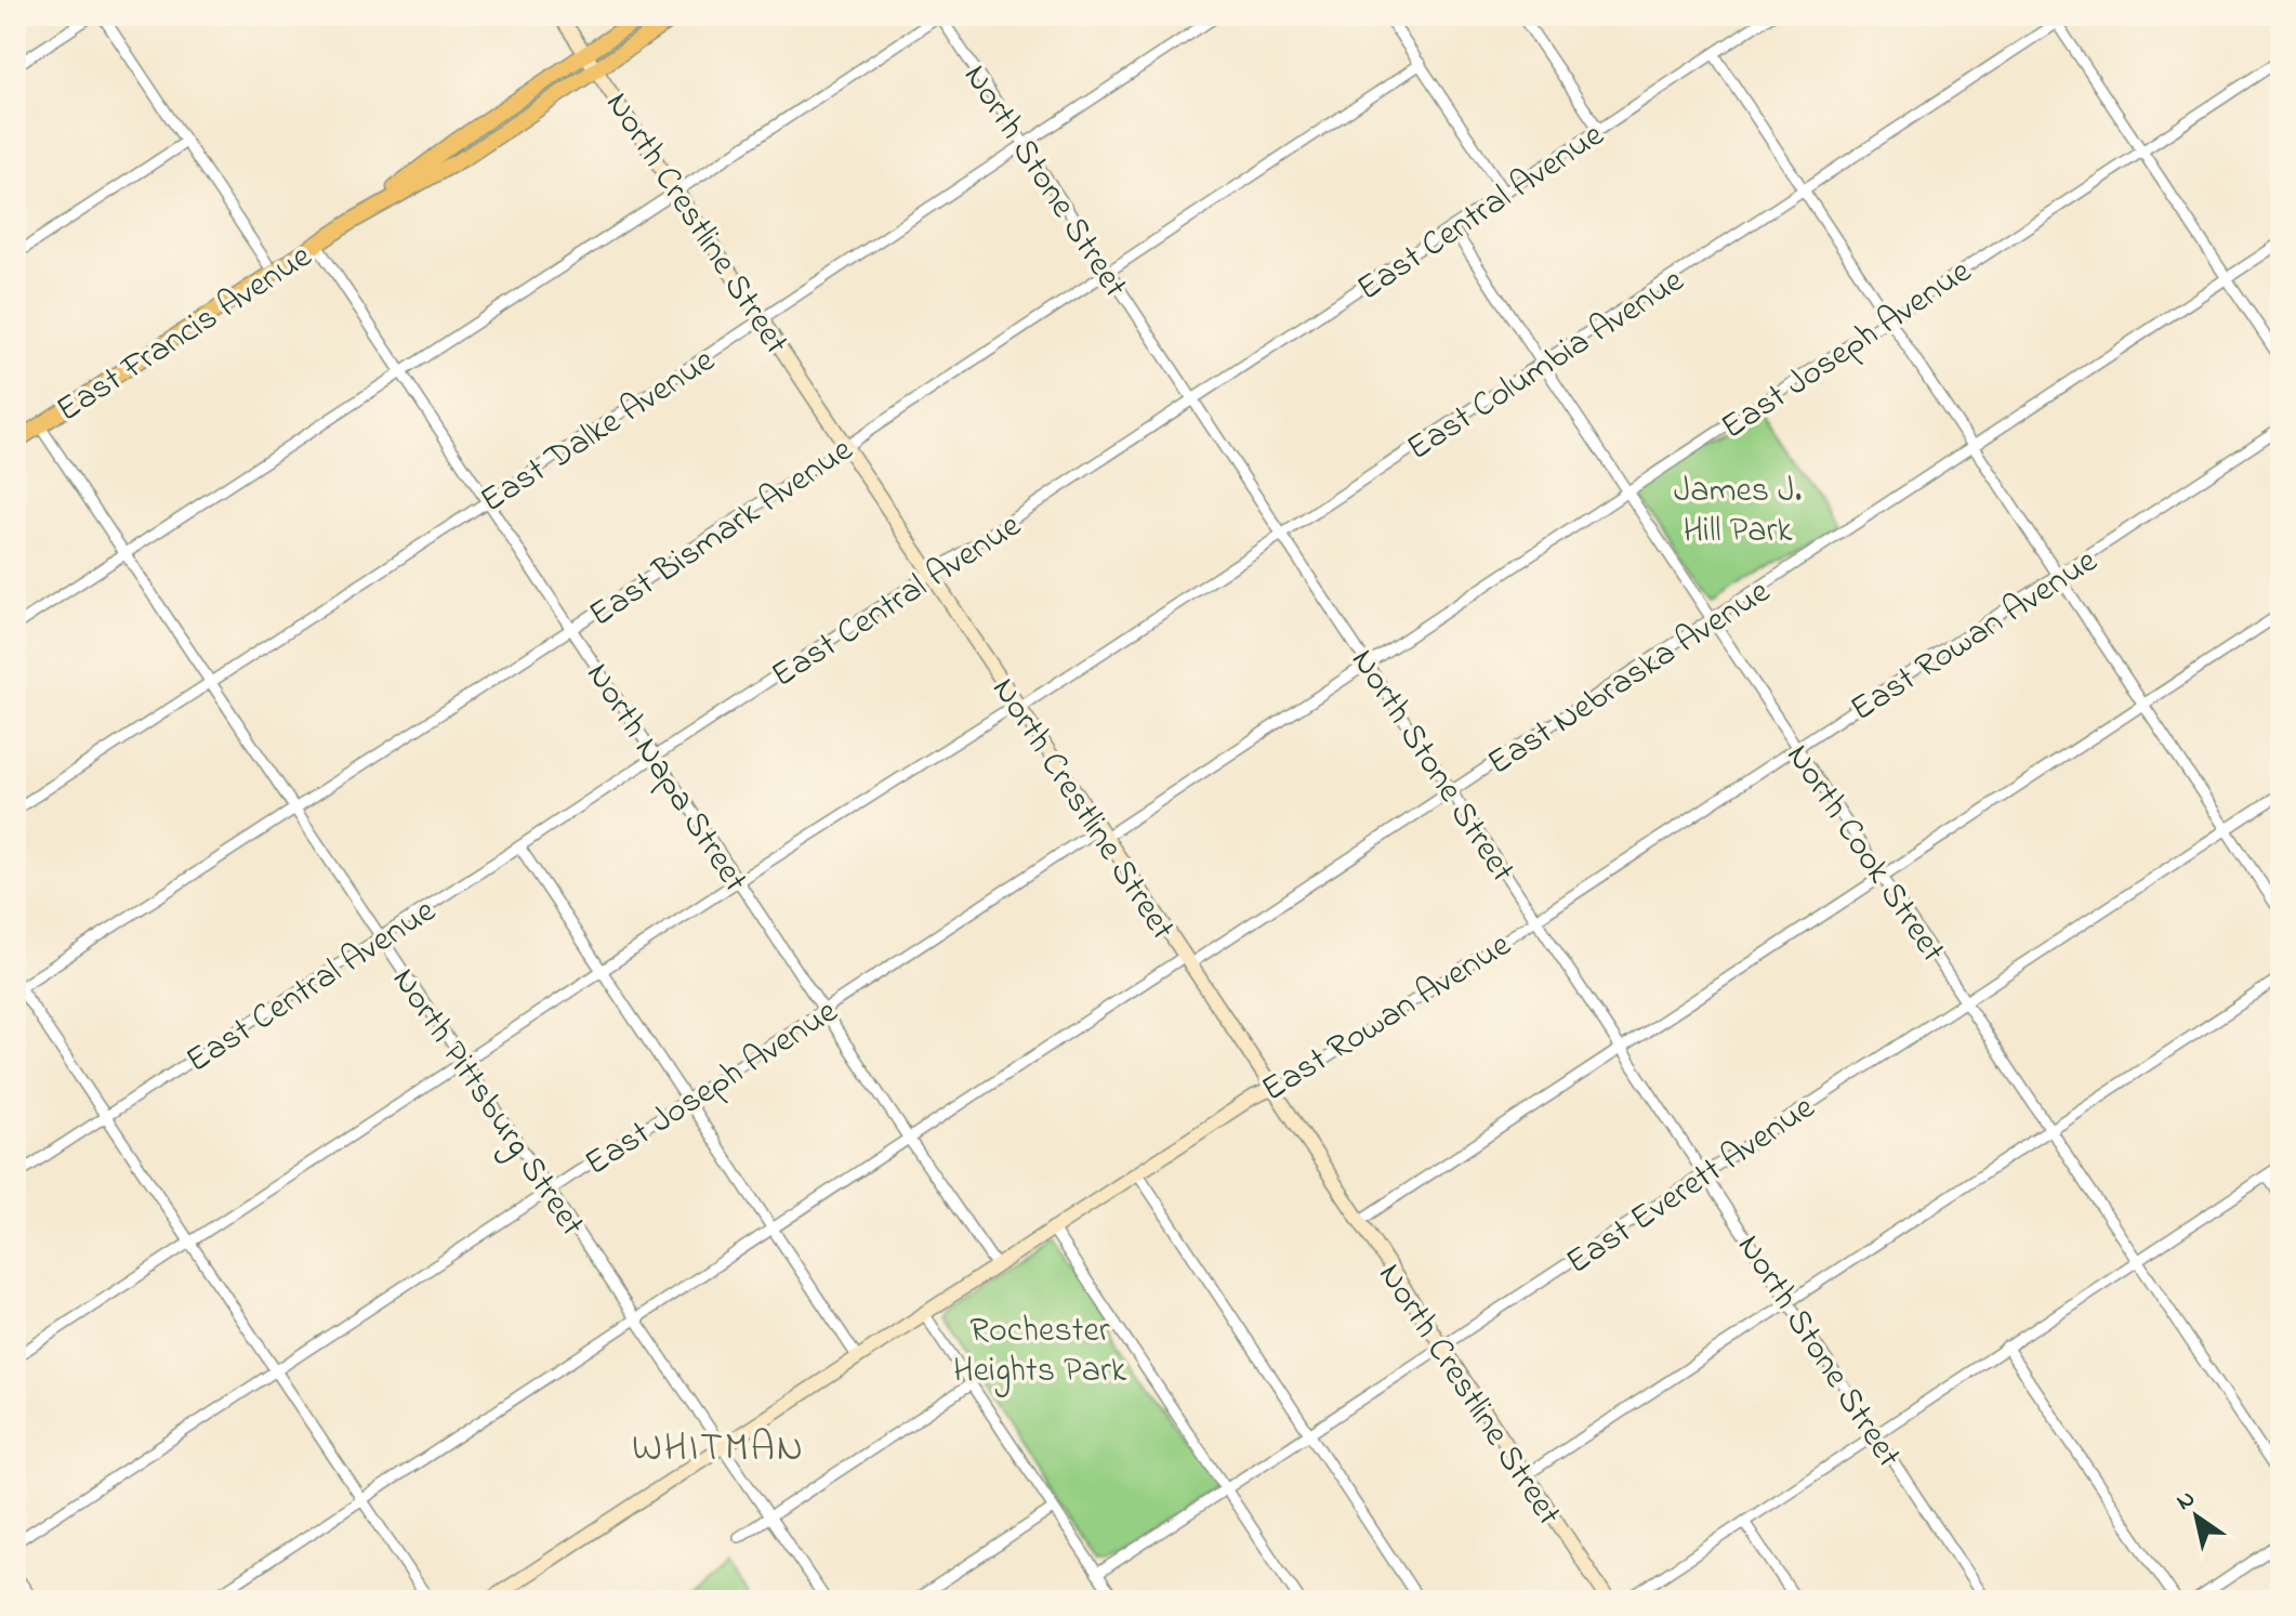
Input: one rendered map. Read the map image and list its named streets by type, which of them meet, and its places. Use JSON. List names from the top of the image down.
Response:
{
  "streets": {
    "main road": ["North Crestline Street", "East Francis Avenue", "East Rowan Avenue"],
    "street": [
      "North Stone Street",
      "East Central Avenue",
      "East Joseph Avenue",
      "East Columbia Avenue",
      "East Dalke Avenue",
      "East Bismark Avenue",
      "East Nebraska Avenue",
      "North Napa Street",
      "North Cook Street",
      "North Pittsburg Street",
      "East Everett Avenue"
    ]
  },
  "crossings": [
    ["North Stone Street", "East Central Avenue"],
    ["North Stone Street", "East Joseph Avenue"],
    ["North Stone Street", "East Columbia Avenue"],
    ["North Stone Street", "East Dalke Avenue"],
    ["North Stone Street", "East Bismark Avenue"],
    ["North Stone Street", "East Rowan Avenue"],
    ["North Stone Street", "East Nebraska Avenue"],
    ["North Stone Street", "East Everett Avenue"],
    ["East Central Avenue", "North Crestline Street"],
    ["East Central Avenue", "North Napa Street"],
    ["East Central Avenue", "North Cook Street"],
    ["East Central Avenue", "North Pittsburg Street"],
    ["North Crestline Street", "East Francis Avenue"],
    ["North Crestline Street", "East Joseph Avenue"],
    ["North Crestline Street", "East Columbia Avenue"],
    ["North Crestline Street", "East Dalke Avenue"],
    ["North Crestline Street", "East Bismark Avenue"],
    ["North Crestline Street", "East Rowan Avenue"],
    ["North Crestline Street", "East Nebraska Avenue"],
    ["North Crestline Street", "East Everett Avenue"],
    ["East Francis Avenue", "North Napa Street"],
    ["East Francis Avenue", "North Pittsburg Street"],
    ["East Joseph Avenue", "North Napa Street"],
    ["East Joseph Avenue", "North Cook Street"],
    ["East Joseph Avenue", "North Pittsburg Street"],
    ["East Columbia Avenue", "North Napa Street"],
    ["East Columbia Avenue", "North Cook Street"],
    ["East Columbia Avenue", "North Pittsburg Street"],
    ["East Dalke Avenue", "North Napa Street"],
    ["East Dalke Avenue", "North Pittsburg Street"],
    ["East Bismark Avenue", "North Napa Street"],
    ["East Bismark Avenue", "North Pittsburg Street"],
    ["East Rowan Avenue", "North Napa Street"],
    ["East Rowan Avenue", "North Cook Street"],
    ["East Rowan Avenue", "North Pittsburg Street"],
    ["East Nebraska Avenue", "North Napa Street"],
    ["East Nebraska Avenue", "North Cook Street"],
    ["East Nebraska Avenue", "North Pittsburg Street"],
    ["North Cook Street", "East Everett Avenue"]
  ],
  "districts": ["WHITMAN"],
  "parks": ["James J. Hill Park", "Rochester Heights Park"],
  "north": "top left"
}
